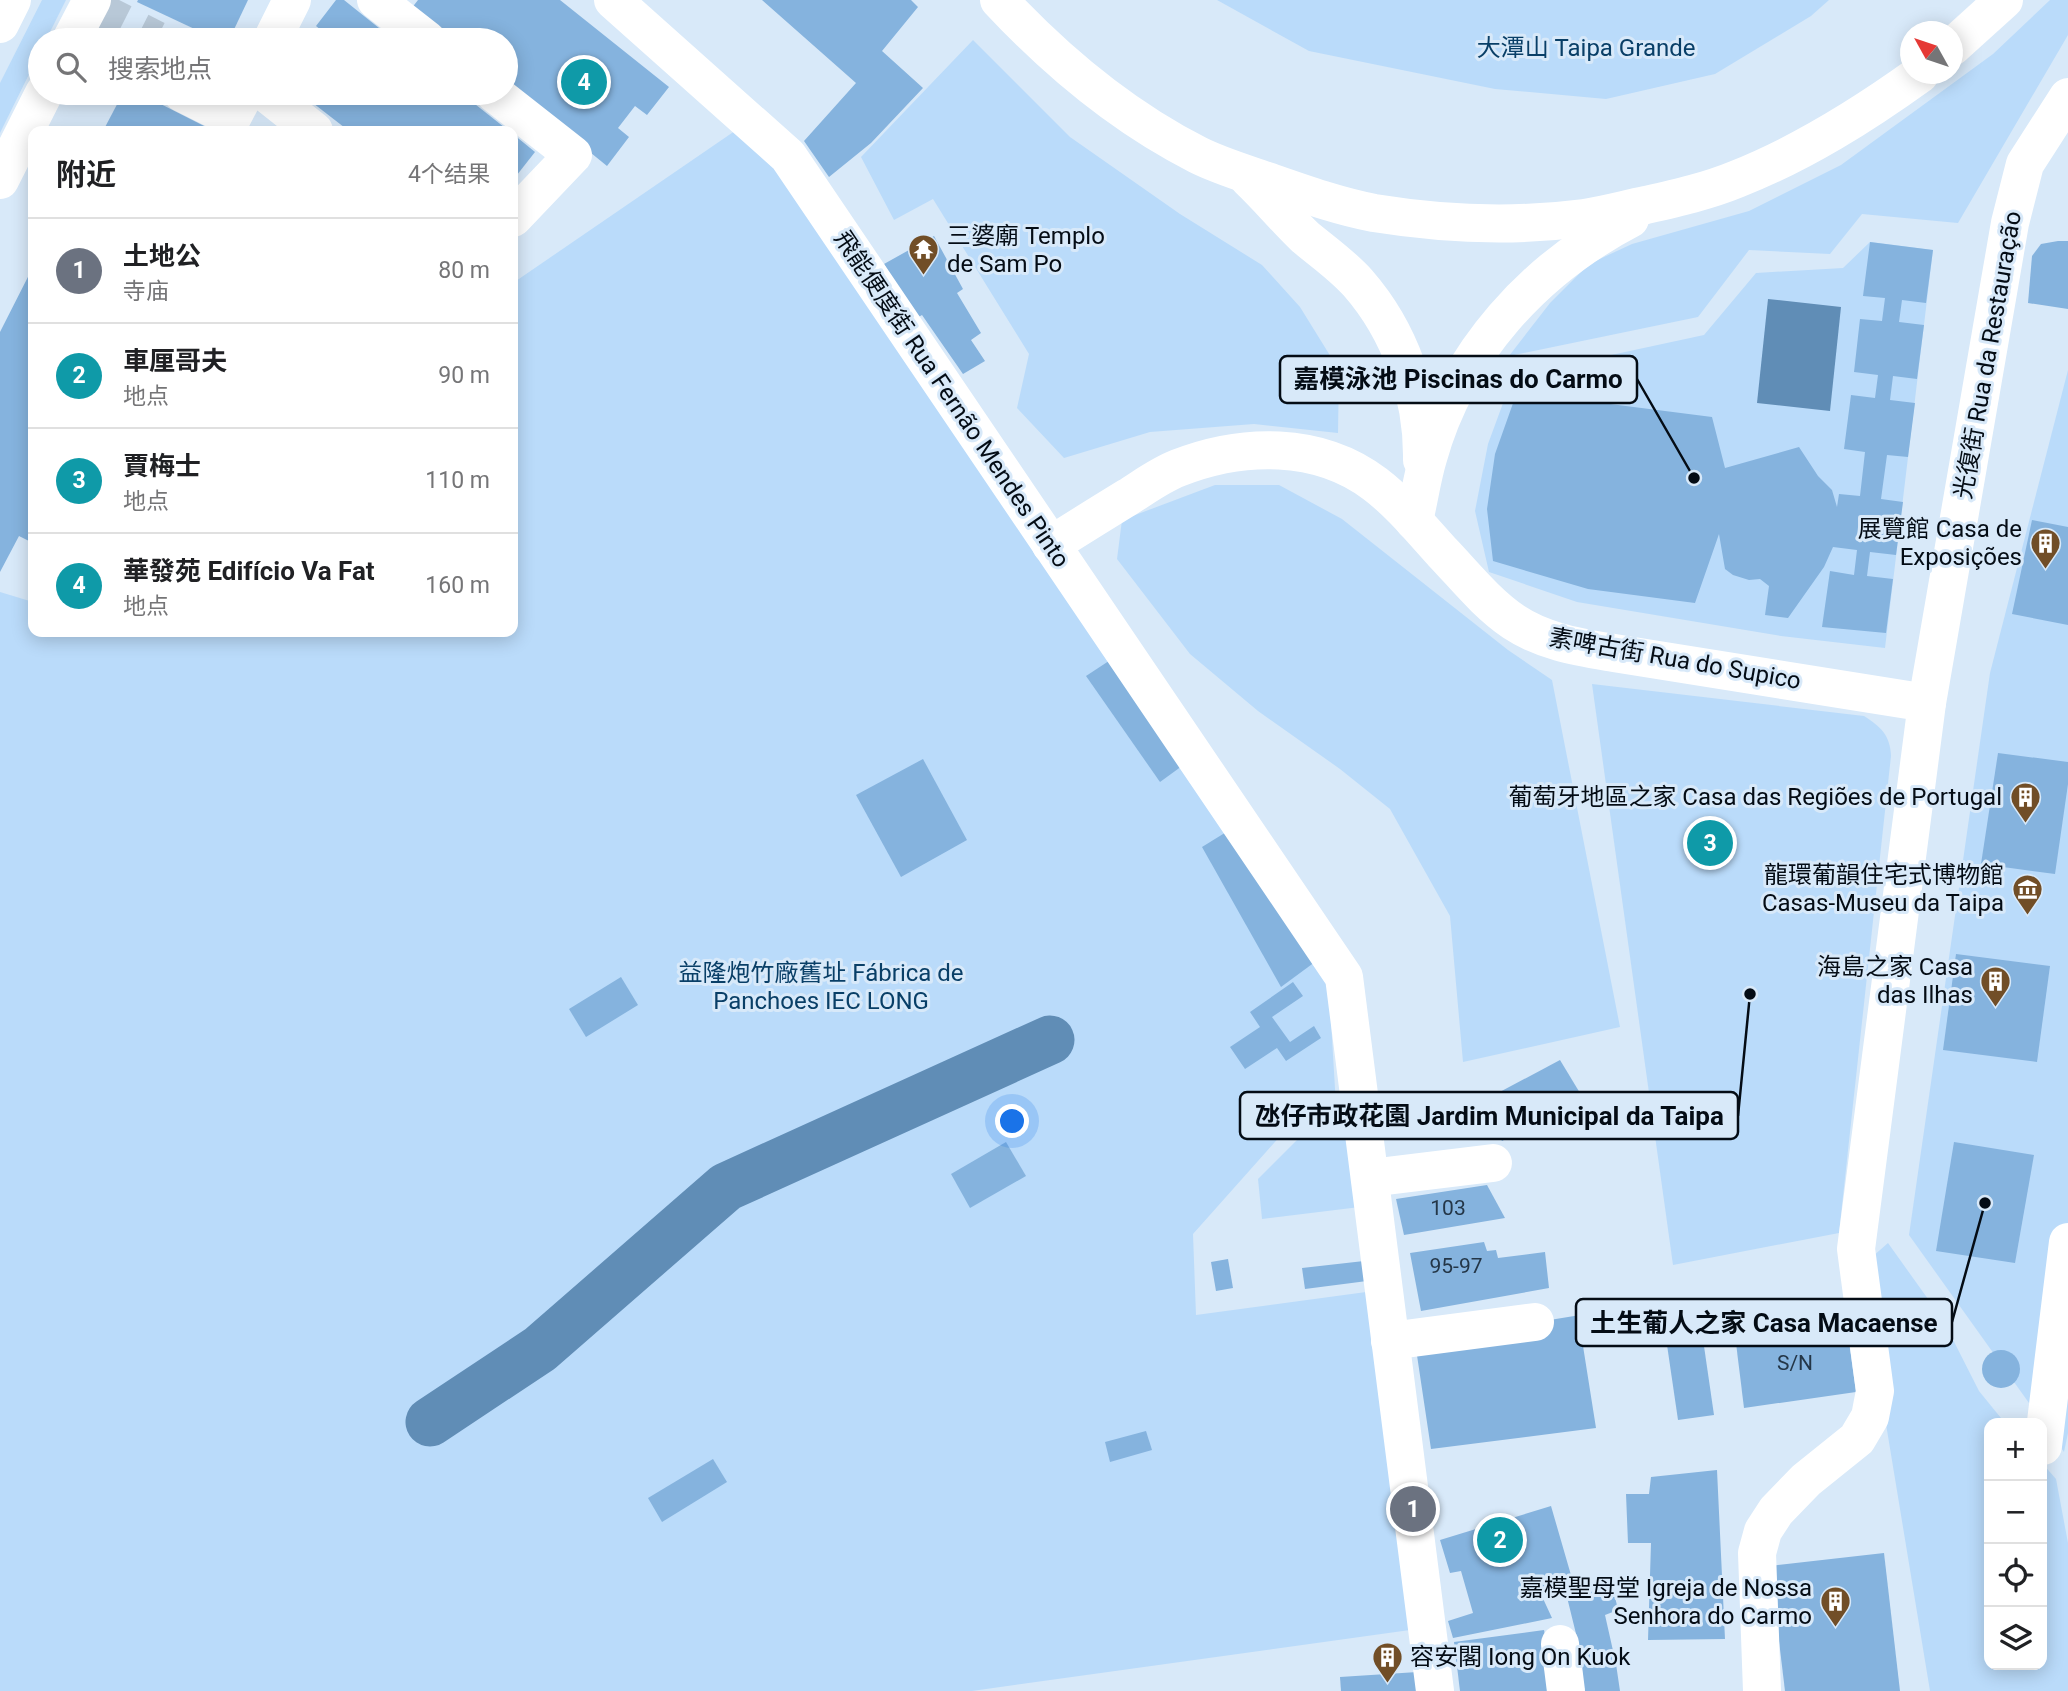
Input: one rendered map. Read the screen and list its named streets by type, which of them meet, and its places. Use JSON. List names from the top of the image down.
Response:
{
  "streets": {
    "street": ["光復街 Rua da Restauração", "飛能便度街 Rua Fernão Mendes Pinto", "素啤古街 Rua do Supico"]
  },
  "crossings": [
    ["光復街 Rua da Restauração", "素啤古街 Rua do Supico"],
    ["飛能便度街 Rua Fernão Mendes Pinto", "素啤古街 Rua do Supico"]
  ],
  "parks": ["大潭山 Taipa Grande", "益隆炮竹廠舊址 Fábrica de Panchoes IEC LONG"],
  "places": {
    "temple": ["三婆廟 Templo de Sam Po"],
    "other": ["嘉模泳池 Piscinas do Carmo", "氹仔市政花園 Jardim Municipal da Taipa", "土生葡人之家 Casa Macaense"],
    "building": [
      "展覽館 Casa de Exposições",
      "葡萄牙地區之家 Casa das Regiões de Portugal",
      "海島之家 Casa das Ilhas",
      "嘉模聖母堂 Igreja de Nossa Senhora do Carmo",
      "容安閣 Iong On Kuok"
    ],
    "museum": ["龍環葡韻住宅式博物館 Casas-Museu da Taipa"]
  },
  "house_numbers": ["103", "95-97", "S/N"],
  "north": "top left",
  "page": {
    "search": "搜索地点",
    "pins": [
      "4",
      "3",
      "1",
      "2"
    ],
    "heading": ["附近", "4个结果"],
    "list": [
      {
        "mark": "1",
        "name": "土地公",
        "note": "寺庙",
        "value": "80 m"
      },
      {
        "mark": "2",
        "name": "車厘哥夫",
        "note": "地点",
        "value": "90 m"
      },
      {
        "mark": "3",
        "name": "賈梅士",
        "note": "地点",
        "value": "110 m"
      },
      {
        "mark": "4",
        "name": "華發苑 Edifício Va Fat",
        "note": "地点",
        "value": "160 m"
      }
    ],
    "map_buttons": ["+", "−"]
  }
}
